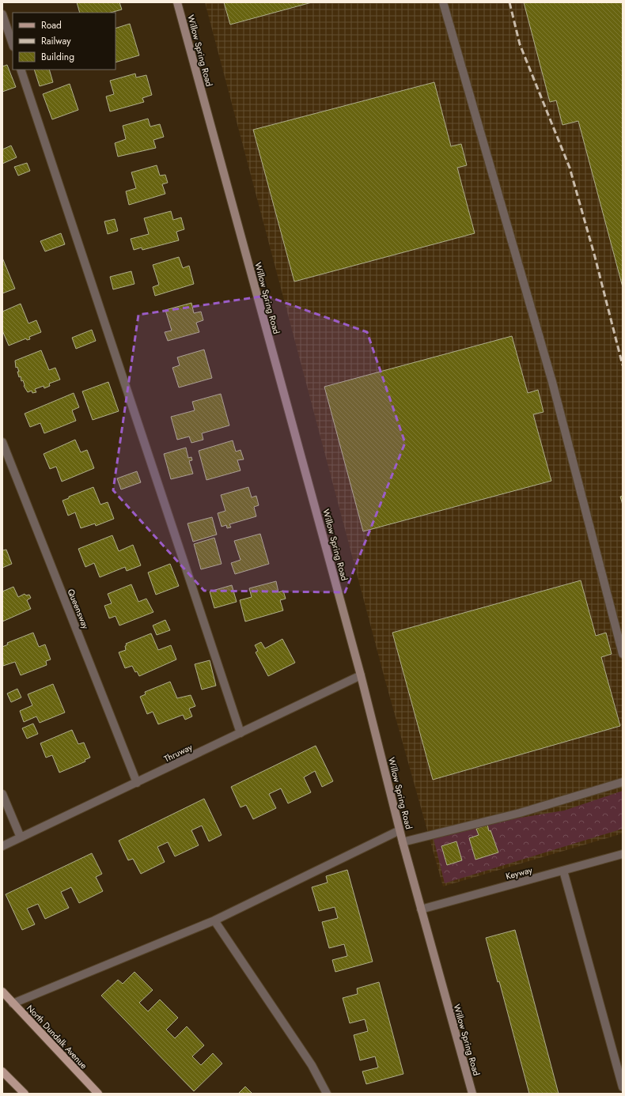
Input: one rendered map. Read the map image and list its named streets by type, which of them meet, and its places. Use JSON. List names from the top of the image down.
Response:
{
  "streets": {
    "main road": ["North Dundalk Avenue"],
    "street": [
      "Willow Spring Road",
      "Queensway",
      "Thruway",
      "Keyway"
    ]
  },
  "crossings": [
    ["Willow Spring Road", "Thruway"],
    ["Willow Spring Road", "Keyway"],
    ["Queensway", "Thruway"]
  ],
  "legend": ["Road", "Railway", "Building"]
}
